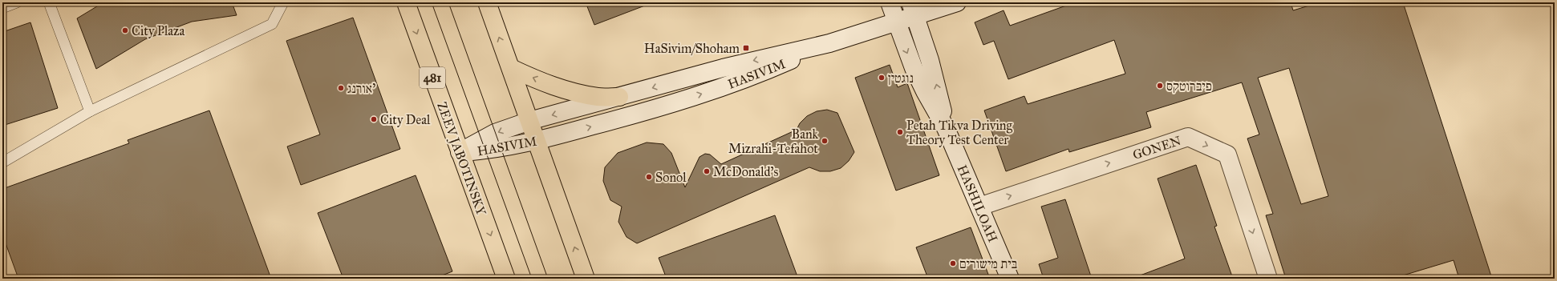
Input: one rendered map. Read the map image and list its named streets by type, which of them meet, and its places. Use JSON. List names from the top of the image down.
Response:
{
  "streets": {
    "main road": ["481", "ZEEV JABOTINSKY"],
    "street": ["HASIVIM", "GONEN", "HASHILOAH"]
  },
  "crossings": [
    ["HASIVIM", "ZEEV JABOTINSKY"],
    ["HASIVIM", "HASHILOAH"],
    ["GONEN", "HASHILOAH"]
  ],
  "places": {
    "other": [
      "City Plaza",
      "נוגטין",
      "פיברוטקס",
      "אורנג'",
      "City Deal",
      "Petah Tikva Driving Theory Test Center",
      "Bank Mizrahi-Tefahot",
      "McDonald's",
      "Sonol",
      "בית מישורים"
    ],
    "transit": ["HaSivim/Shoham"]
  }
}
